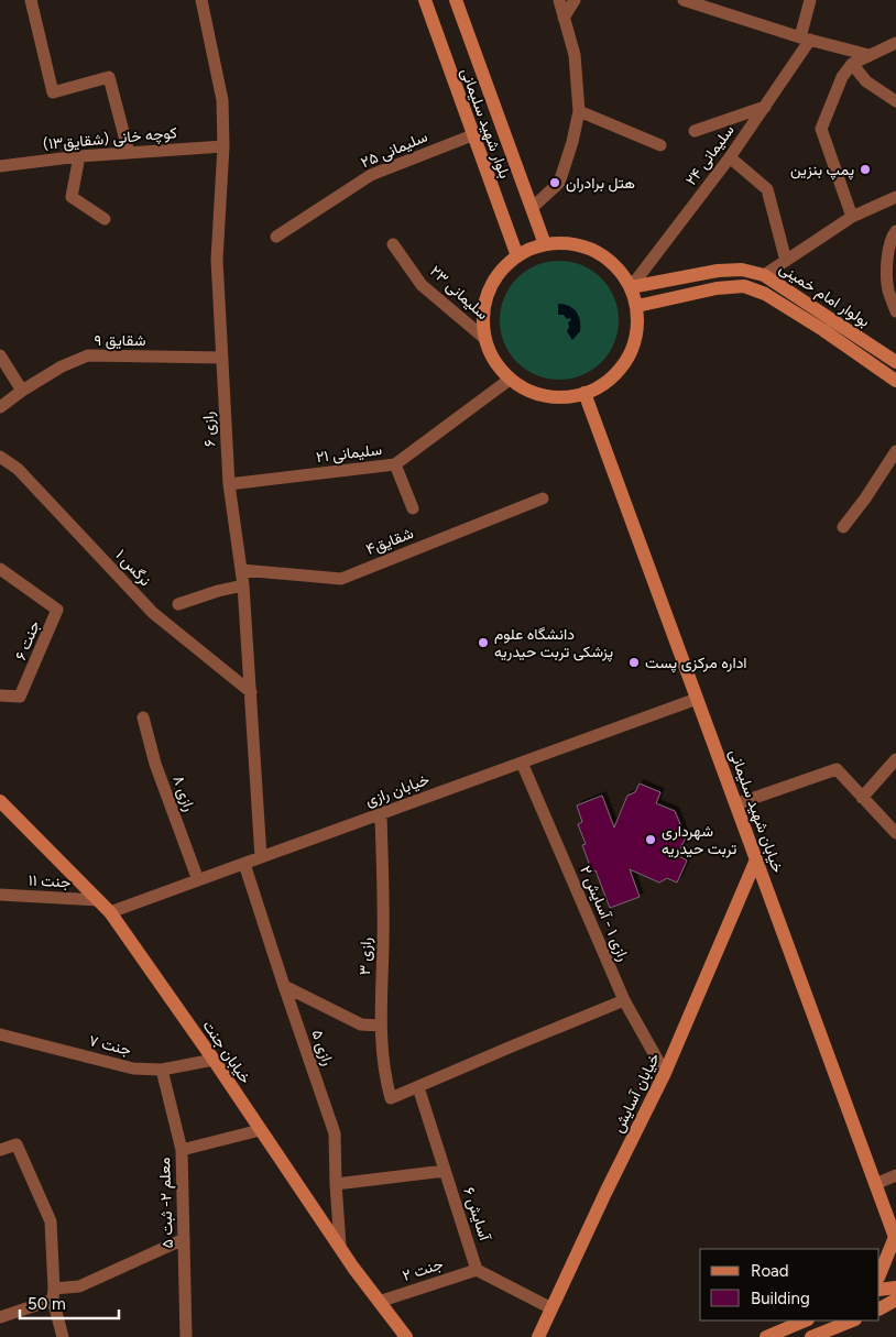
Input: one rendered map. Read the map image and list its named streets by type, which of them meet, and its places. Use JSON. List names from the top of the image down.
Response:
{
  "streets": {
    "main road": [
      "بلوار شهید سلیمانی",
      "بولوار امام خمینی",
      "خیابان شهید سلیمانی",
      "خیابان جنت",
      "خیابان آسایش"
    ],
    "street": [
      "کوچه خانی (شقایق۱۳)",
      "سلیمانی ۲۵",
      "سلیمانی ۲۴",
      "سلیمانی ۲۳",
      "شقایق ۹",
      "رازی ۶",
      "سلیمانی ۲۱",
      "شقایق۴",
      "نرگس ۱",
      "جنت ۶",
      "خیابان رازی",
      "رازی ۸",
      "جنت ۱۱",
      "رازی ۱ - آسایش ۲",
      "رازی ۳",
      "جنت ۷",
      "رازی ۵",
      "معلم ۲- ثبت ۵",
      "آسایش ۶",
      "جنت ۲"
    ]
  },
  "crossings": [
    ["بلوار شهید سلیمانی", "سلیمانی ۲۵"],
    ["بلوار شهید سلیمانی", "سلیمانی ۲۴"],
    ["بلوار شهید سلیمانی", "سلیمانی ۲۳"],
    ["بلوار شهید سلیمانی", "بولوار امام خمینی"],
    ["بلوار شهید سلیمانی", "سلیمانی ۲۱"],
    ["بلوار شهید سلیمانی", "خیابان شهید سلیمانی"],
    ["کوچه خانی (شقایق۱۳)", "رازی ۶"],
    ["سلیمانی ۲۴", "سلیمانی ۲۳"],
    ["سلیمانی ۲۴", "بولوار امام خمینی"],
    ["سلیمانی ۲۴", "سلیمانی ۲۱"],
    ["سلیمانی ۲۴", "خیابان شهید سلیمانی"],
    ["سلیمانی ۲۳", "بولوار امام خمینی"],
    ["سلیمانی ۲۳", "سلیمانی ۲۱"],
    ["سلیمانی ۲۳", "خیابان شهید سلیمانی"],
    ["بولوار امام خمینی", "سلیمانی ۲۱"],
    ["بولوار امام خمینی", "خیابان شهید سلیمانی"],
    ["شقایق ۹", "رازی ۶"],
    ["رازی ۶", "سلیمانی ۲۱"],
    ["رازی ۶", "شقایق۴"],
    ["رازی ۶", "نرگس ۱"],
    ["رازی ۶", "خیابان رازی"],
    ["سلیمانی ۲۱", "خیابان شهید سلیمانی"],
    ["خیابان رازی", "رازی ۸"],
    ["خیابان رازی", "خیابان شهید سلیمانی"],
    ["خیابان رازی", "رازی ۱ - آسایش ۲"],
    ["خیابان رازی", "رازی ۳"],
    ["خیابان رازی", "رازی ۵"],
    ["خیابان رازی", "خیابان جنت"],
    ["خیابان شهید سلیمانی", "خیابان آسایش"],
    ["جنت ۱۱", "خیابان جنت"],
    ["رازی ۱ - آسایش ۲", "خیابان آسایش"],
    ["رازی ۳", "آسایش ۶"],
    ["جنت ۷", "خیابان جنت"],
    ["جنت ۷", "معلم ۲- ثبت ۵"],
    ["رازی ۵", "خیابان جنت"],
    ["خیابان جنت", "جنت ۲"],
    ["آسایش ۶", "جنت ۲"]
  ],
  "places": [
    "پمپ بنزین",
    "هتل برادران",
    "دانشگاه علوم پزشکی تربت حیدریه",
    "اداره مرکزی پست",
    "شهرداری تربت حیدریه"
  ],
  "legend": ["Road", "Building"],
  "scale_bar": "50 m"
}
